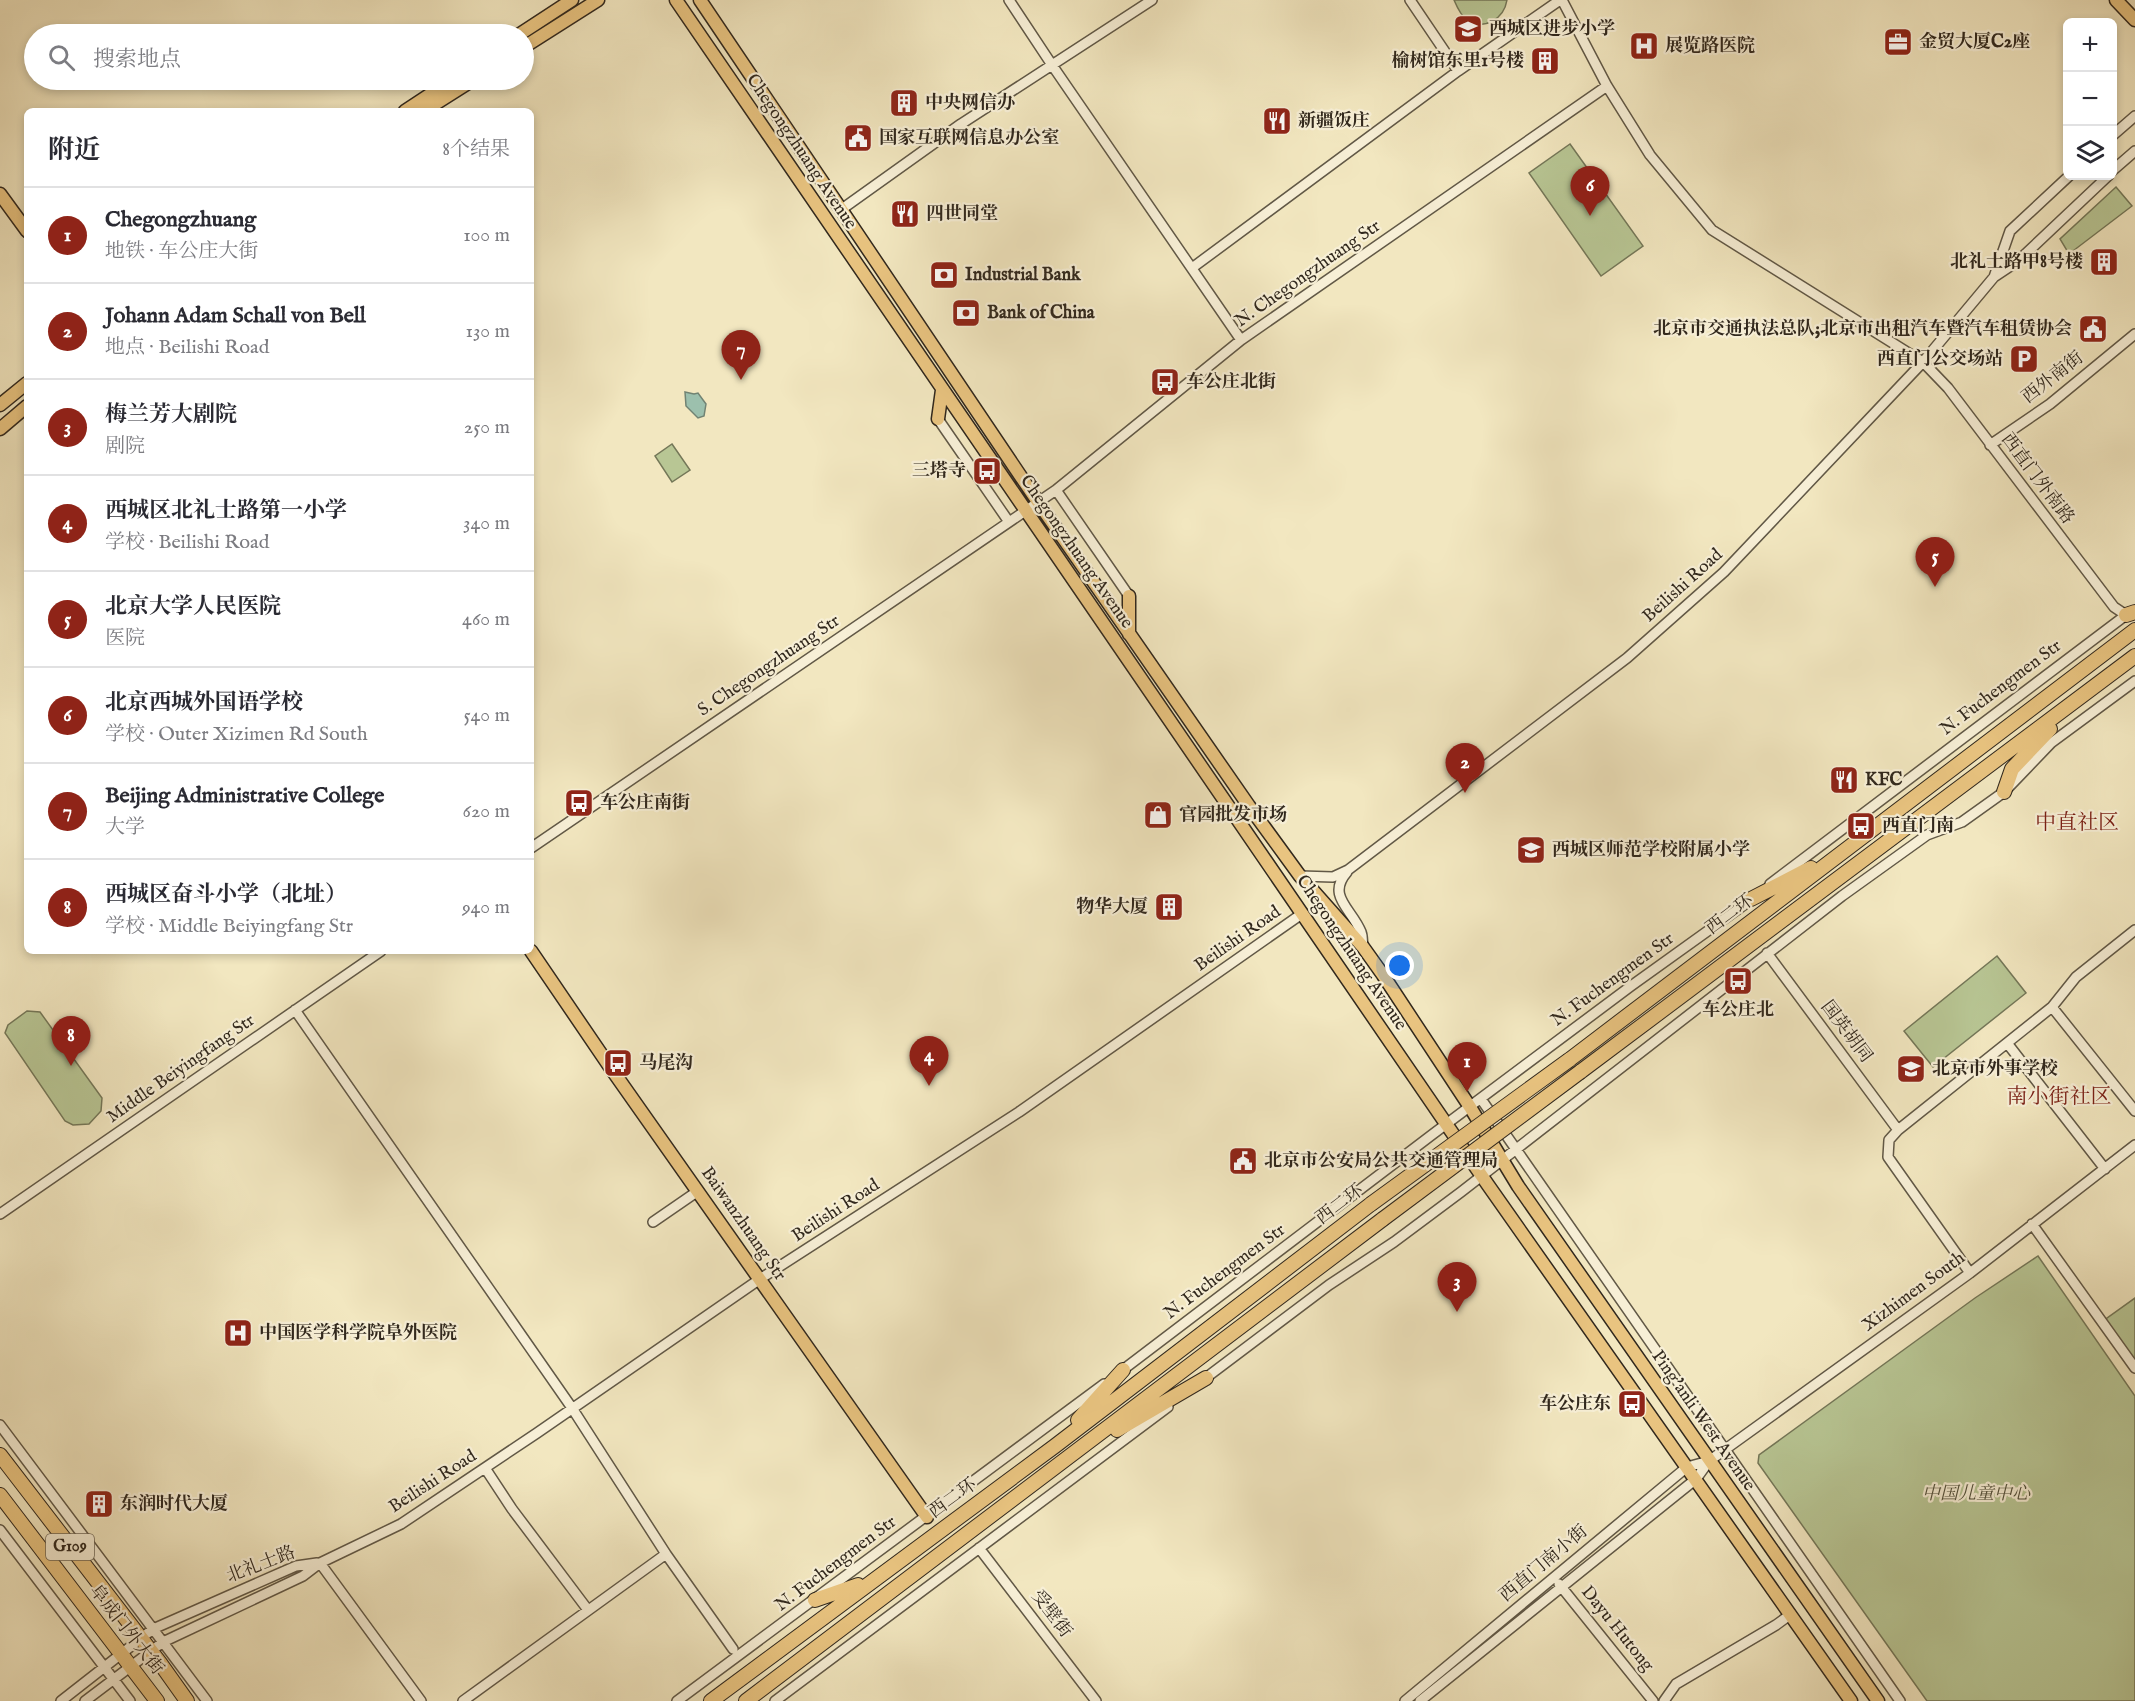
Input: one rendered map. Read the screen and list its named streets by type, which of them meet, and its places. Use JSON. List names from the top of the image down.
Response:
{
  "streets": {
    "highway": ["西二环", "G109", "阜成门外大街"],
    "main road": ["Chegongzhuang Avenue", "Baiwanzhuang Str", "Ping'anli West Avenue"],
    "street": [
      "N. Chegongzhuang Str",
      "西外南街",
      "西直门外南路",
      "Beilishi Road",
      "S. Chegongzhuang Str",
      "N. Fuchengmen Str",
      "国英胡同",
      "Middle Beiyingfang Str",
      "Xizhimen South",
      "西直门南小街",
      "北礼士路",
      "受壁街",
      "Dayu Hutong"
    ]
  },
  "crossings": [
    ["Chegongzhuang Avenue", "N. Chegongzhuang Str"],
    ["Chegongzhuang Avenue", "Beilishi Road"],
    ["Chegongzhuang Avenue", "S. Chegongzhuang Str"],
    ["Chegongzhuang Avenue", "N. Fuchengmen Str"],
    ["Chegongzhuang Avenue", "Ping'anli West Avenue"],
    ["N. Chegongzhuang Str", "西直门外南路"],
    ["N. Chegongzhuang Str", "S. Chegongzhuang Str"],
    ["西外南街", "西直门外南路"],
    ["西直门外南路", "Beilishi Road"],
    ["西直门外南路", "N. Fuchengmen Str"],
    ["Beilishi Road", "Baiwanzhuang Str"],
    ["Beilishi Road", "北礼士路"],
    ["N. Fuchengmen Str", "Baiwanzhuang Str"],
    ["N. Fuchengmen Str", "Ping'anli West Avenue"],
    ["Xizhimen South", "Ping'anli West Avenue"],
    ["Xizhimen South", "西直门南小街"],
    ["Ping'anli West Avenue", "西直门南小街"],
    ["G109", "北礼士路"],
    ["G109", "阜成门外大街"],
    ["西直门南小街", "Dayu Hutong"],
    ["北礼士路", "阜成门外大街"]
  ],
  "districts": ["中直社区", "南小街社区"],
  "parks": ["中国儿童中心"],
  "places": {
    "school or university": ["西城区进步小学", "西城区师范学校附属小学", "北京市外事学校"],
    "office": ["金贸大厦C2座"],
    "hospital": ["展览路医院", "中国医学科学院阜外医院"],
    "building": [
      "榆树馆东里1号楼",
      "中央网信办",
      "北礼士路甲8号楼",
      "物华大厦",
      "东润时代大厦"
    ],
    "restaurant": ["新疆饭庄", "四世同堂", "KFC"],
    "public building": ["国家互联网信息办公室", "北京市交通执法总队;北京市出租汽车暨汽车租赁协会", "北京市公安局公共交通管理局"],
    "bank": ["Industrial Bank", "Bank of China"],
    "parking": ["西直门公交场站"],
    "bus stop": [
      "车公庄北街",
      "三塔寺",
      "车公庄南街",
      "西直门南",
      "车公庄北",
      "马尾沟",
      "车公庄东"
    ],
    "shop": ["官园批发市场"]
  },
  "page": {
    "map_buttons": ["+", "−"],
    "search": "搜索地点",
    "heading": ["附近", "8个结果"],
    "pins": [
      "6",
      "7",
      "5",
      "2",
      "8",
      "4",
      "1",
      "3"
    ],
    "list": [
      {
        "mark": "1",
        "name": "Chegongzhuang",
        "note": "地铁 · 车公庄大街",
        "value": "100 m"
      },
      {
        "mark": "2",
        "name": "Johann Adam Schall von Bell",
        "note": "地点 · Beilishi Road",
        "value": "130 m"
      },
      {
        "mark": "3",
        "name": "梅兰芳大剧院",
        "note": "剧院",
        "value": "250 m"
      },
      {
        "mark": "4",
        "name": "西城区北礼士路第一小学",
        "note": "学校 · Beilishi Road",
        "value": "340 m"
      },
      {
        "mark": "5",
        "name": "北京大学人民医院",
        "note": "医院",
        "value": "460 m"
      },
      {
        "mark": "6",
        "name": "北京西城外国语学校",
        "note": "学校 · Outer Xizimen Rd South",
        "value": "540 m"
      },
      {
        "mark": "7",
        "name": "Beijing Administrative College",
        "note": "大学",
        "value": "620 m"
      },
      {
        "mark": "8",
        "name": "西城区奋斗小学（北址）",
        "note": "学校 · Middle Beiyingfang Str",
        "value": "940 m"
      }
    ]
  }
}
